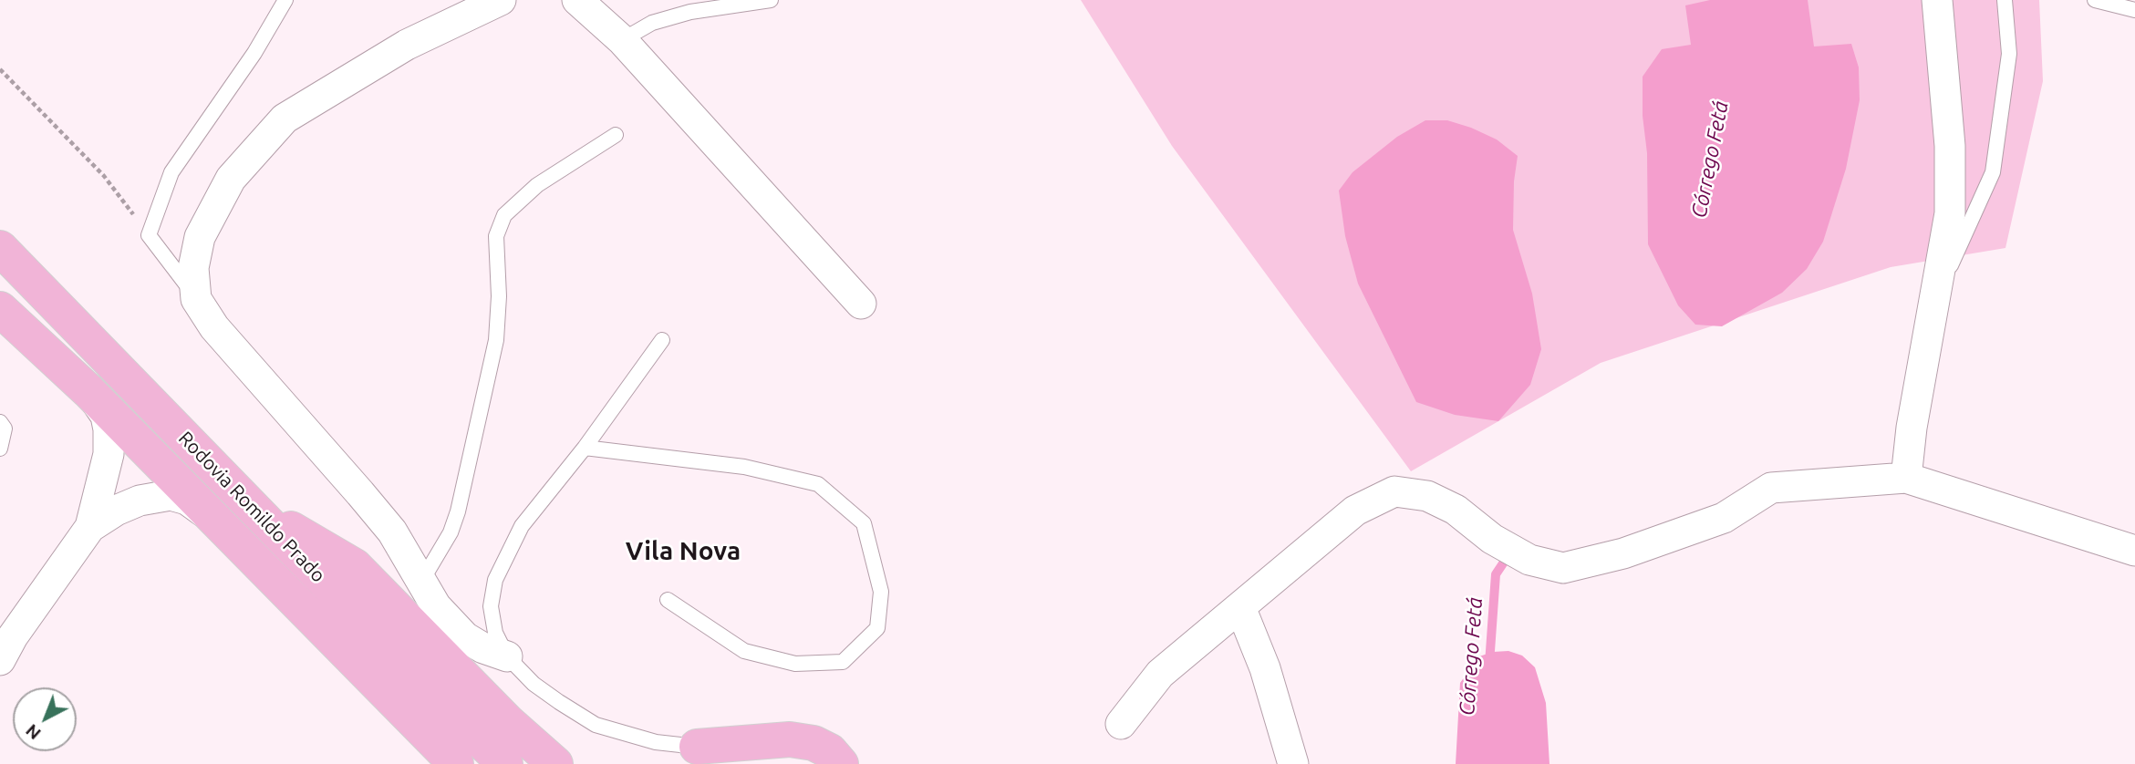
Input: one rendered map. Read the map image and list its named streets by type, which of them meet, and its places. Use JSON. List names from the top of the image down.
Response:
{
  "streets": {
    "main road": ["Rodovia Romildo Prado"]
  },
  "districts": ["Vila Nova"],
  "water": ["Córrego Fetá"],
  "north": "bottom left"
}
